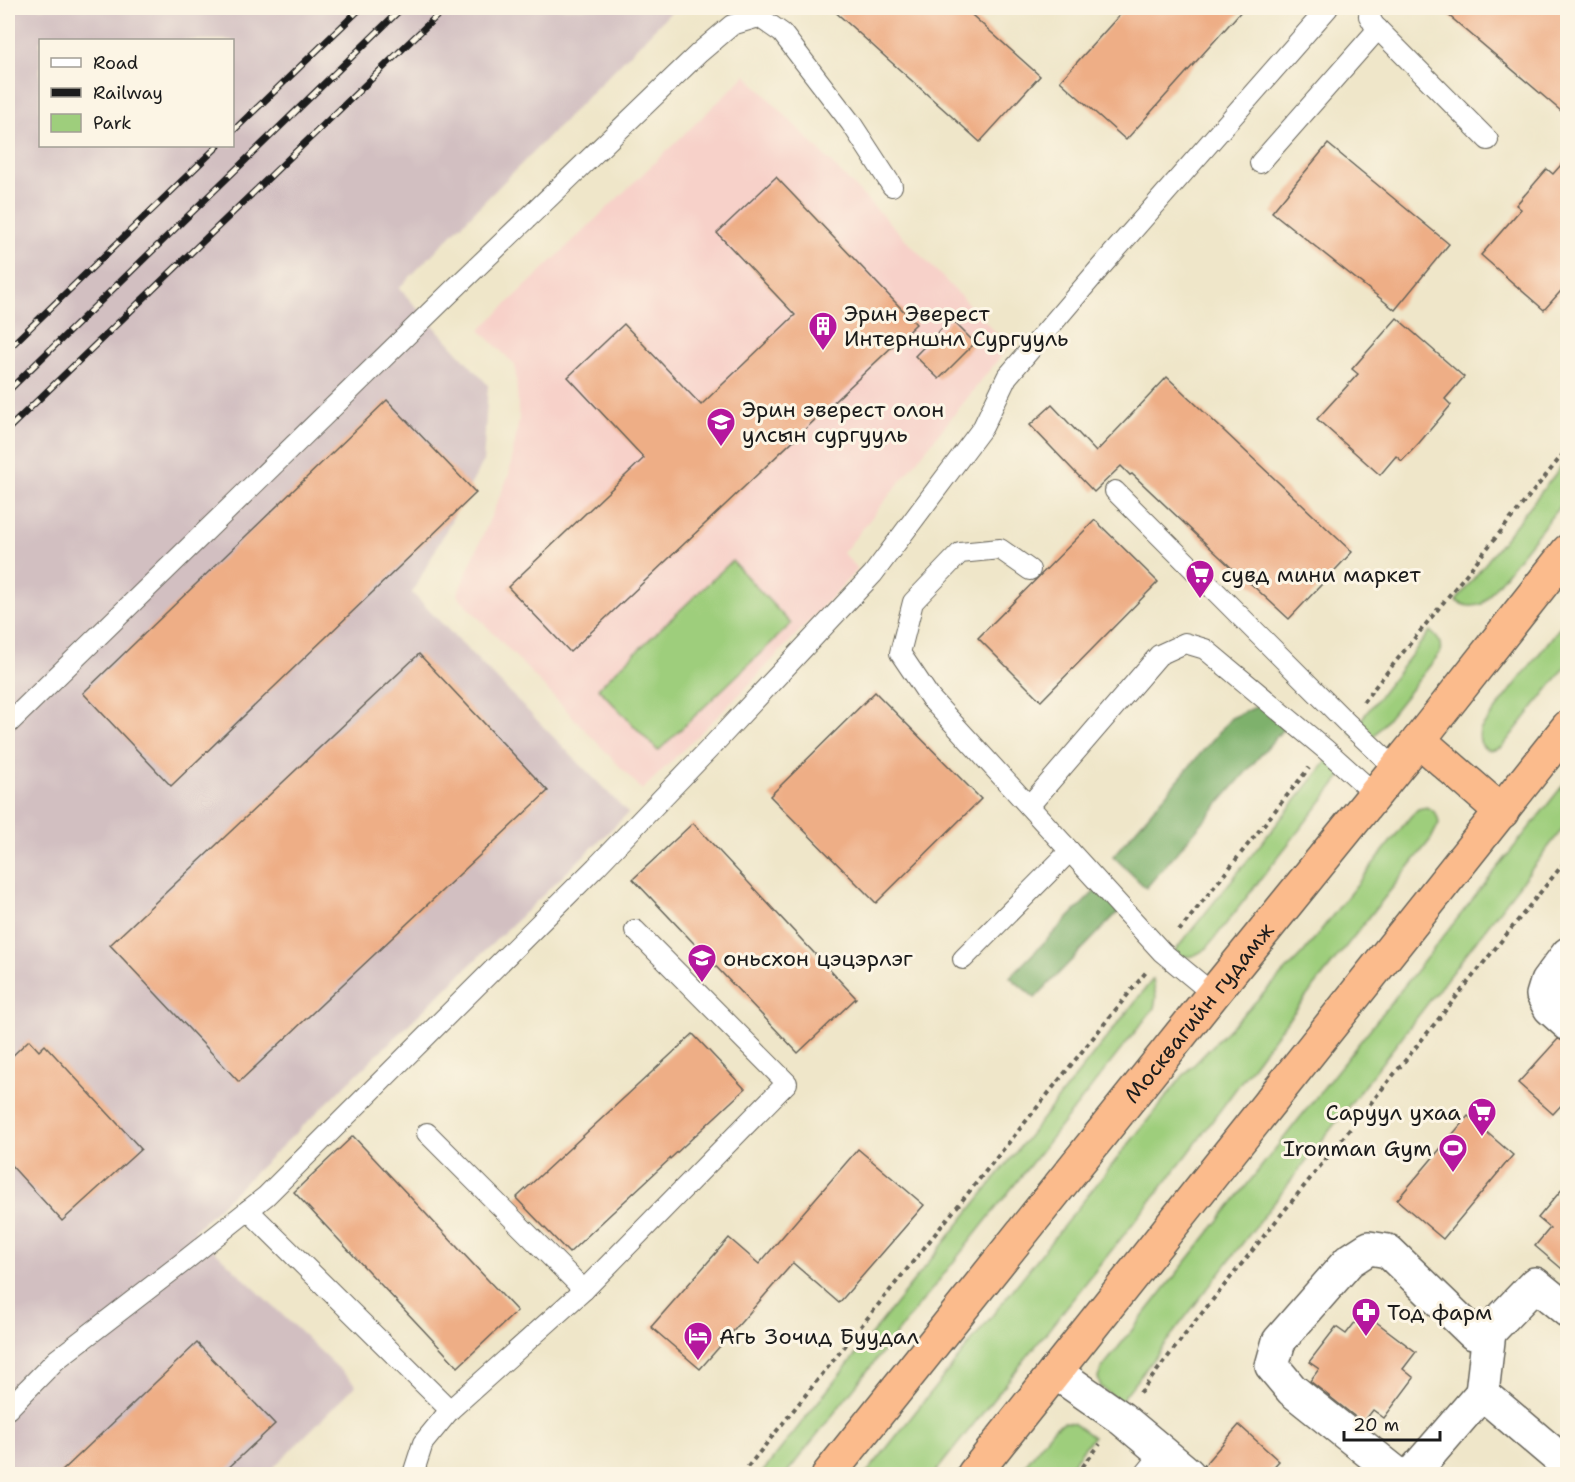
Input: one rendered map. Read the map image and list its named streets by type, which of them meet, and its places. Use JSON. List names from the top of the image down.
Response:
{
  "streets": {
    "highway": ["Москвагийн гудамж"]
  },
  "places": {
    "building": ["Эрин Эверест Интерншнл Сургууль"],
    "school or university": ["Эрин эверест олон улсын сургууль", "оньсхон цэцэрлэг"],
    "supermarket": ["сувд мини маркет", "Саруул ухаа"],
    "sports": ["Ironman Gym"],
    "pharmacy": ["Тод фарм"],
    "hotel": ["Агь 3очид Буудал"]
  },
  "legend": ["Road", "Railway", "Park"],
  "scale_bar": "20 m"
}
